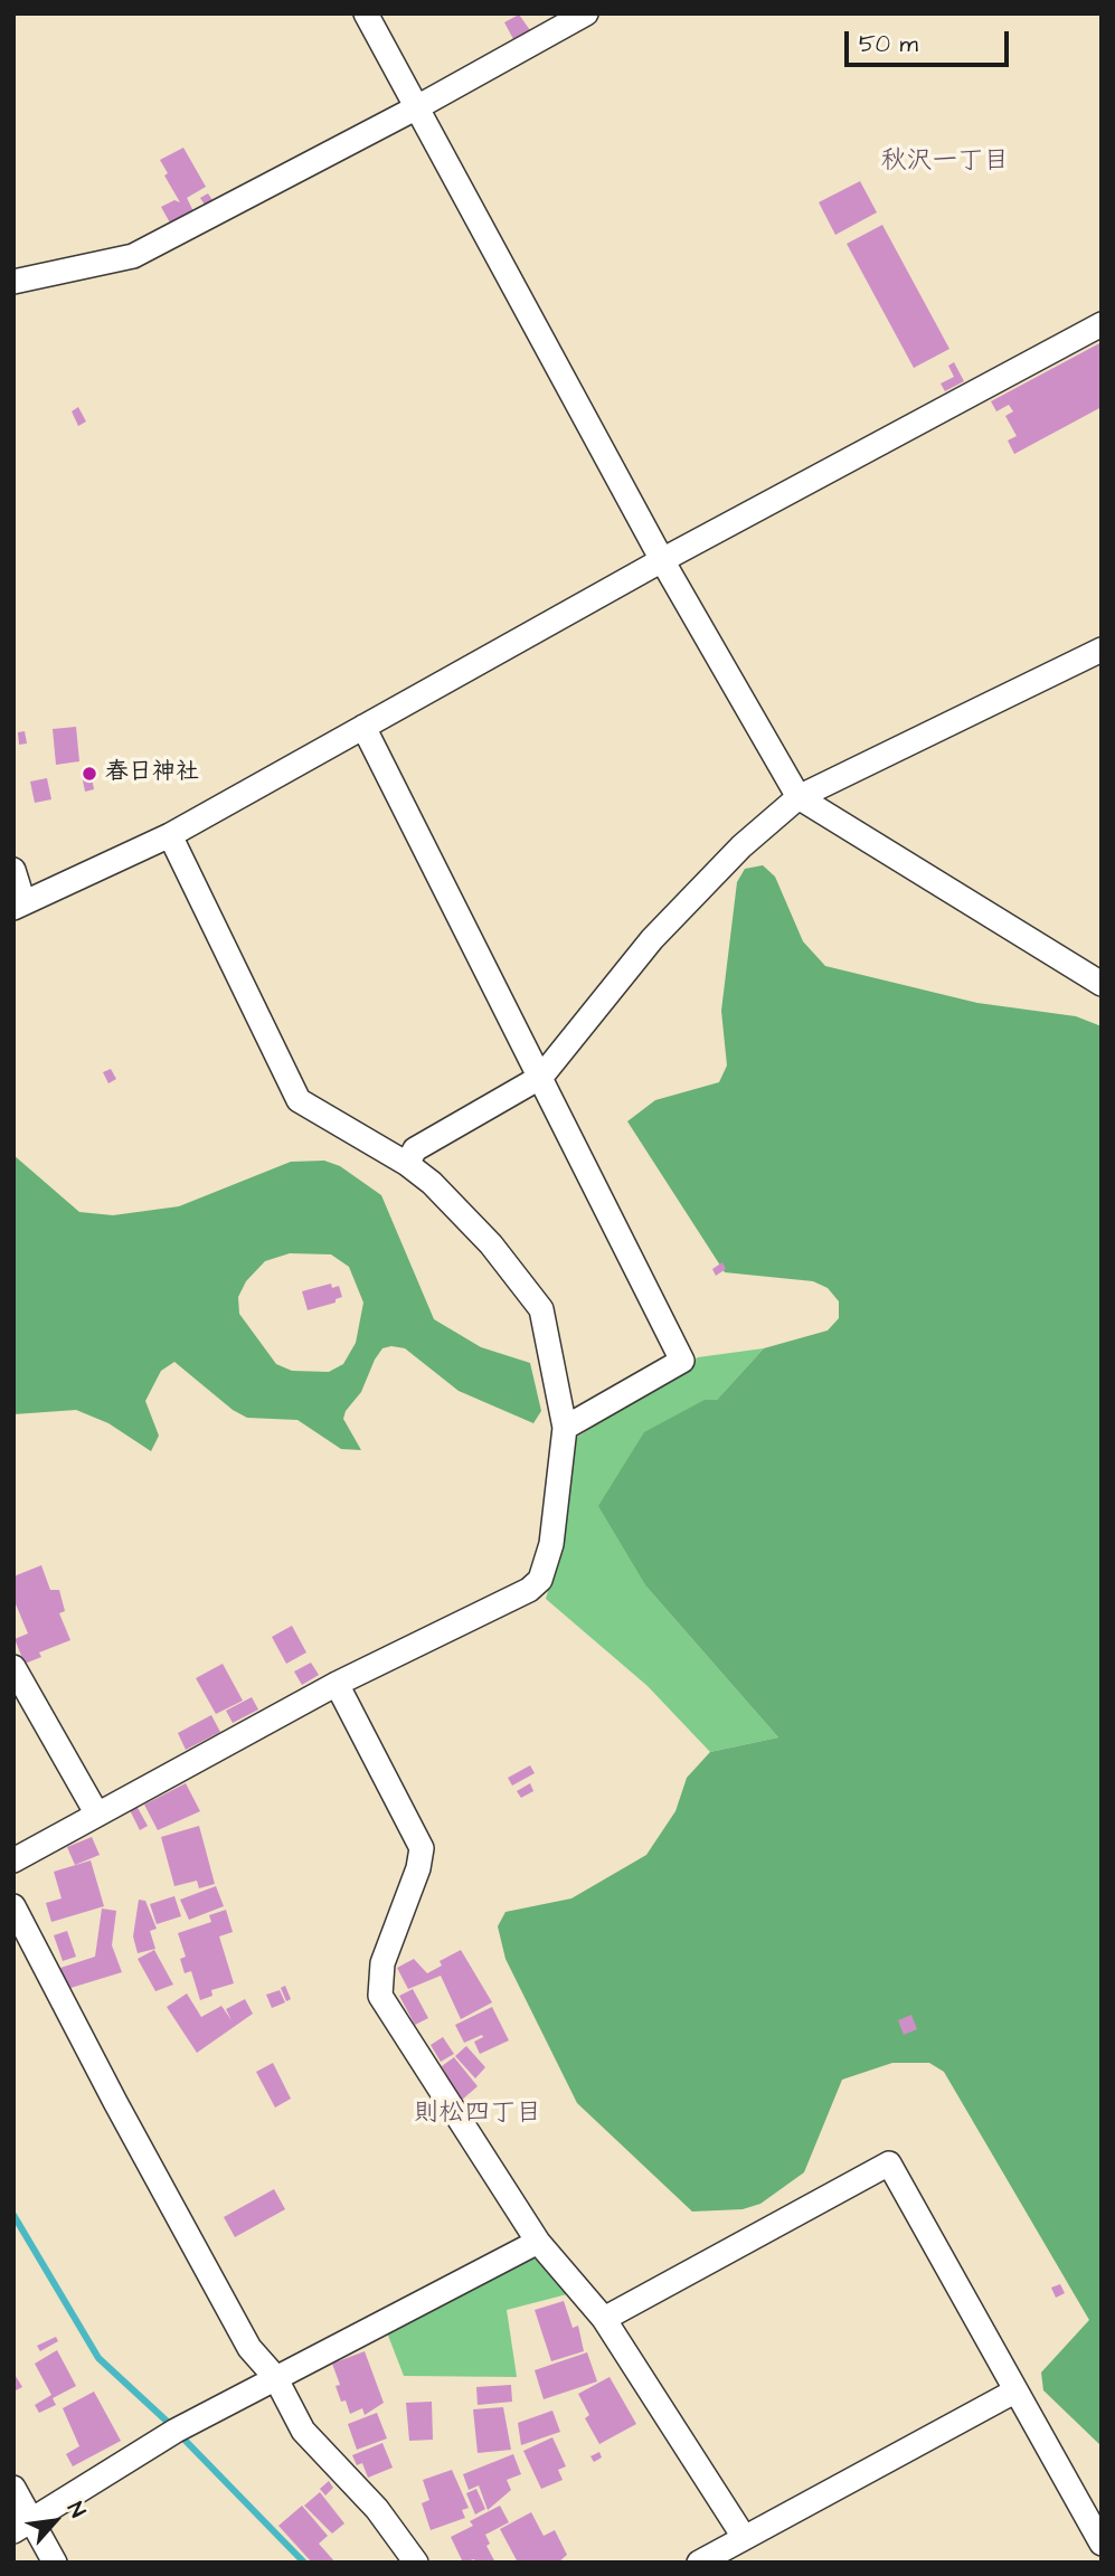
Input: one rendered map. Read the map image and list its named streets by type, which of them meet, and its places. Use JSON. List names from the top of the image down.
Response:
{
  "districts": ["秋沢一丁目", "則松四丁目"],
  "places": ["春日神社"],
  "scale_bar": "50 m",
  "north": "top right"
}
